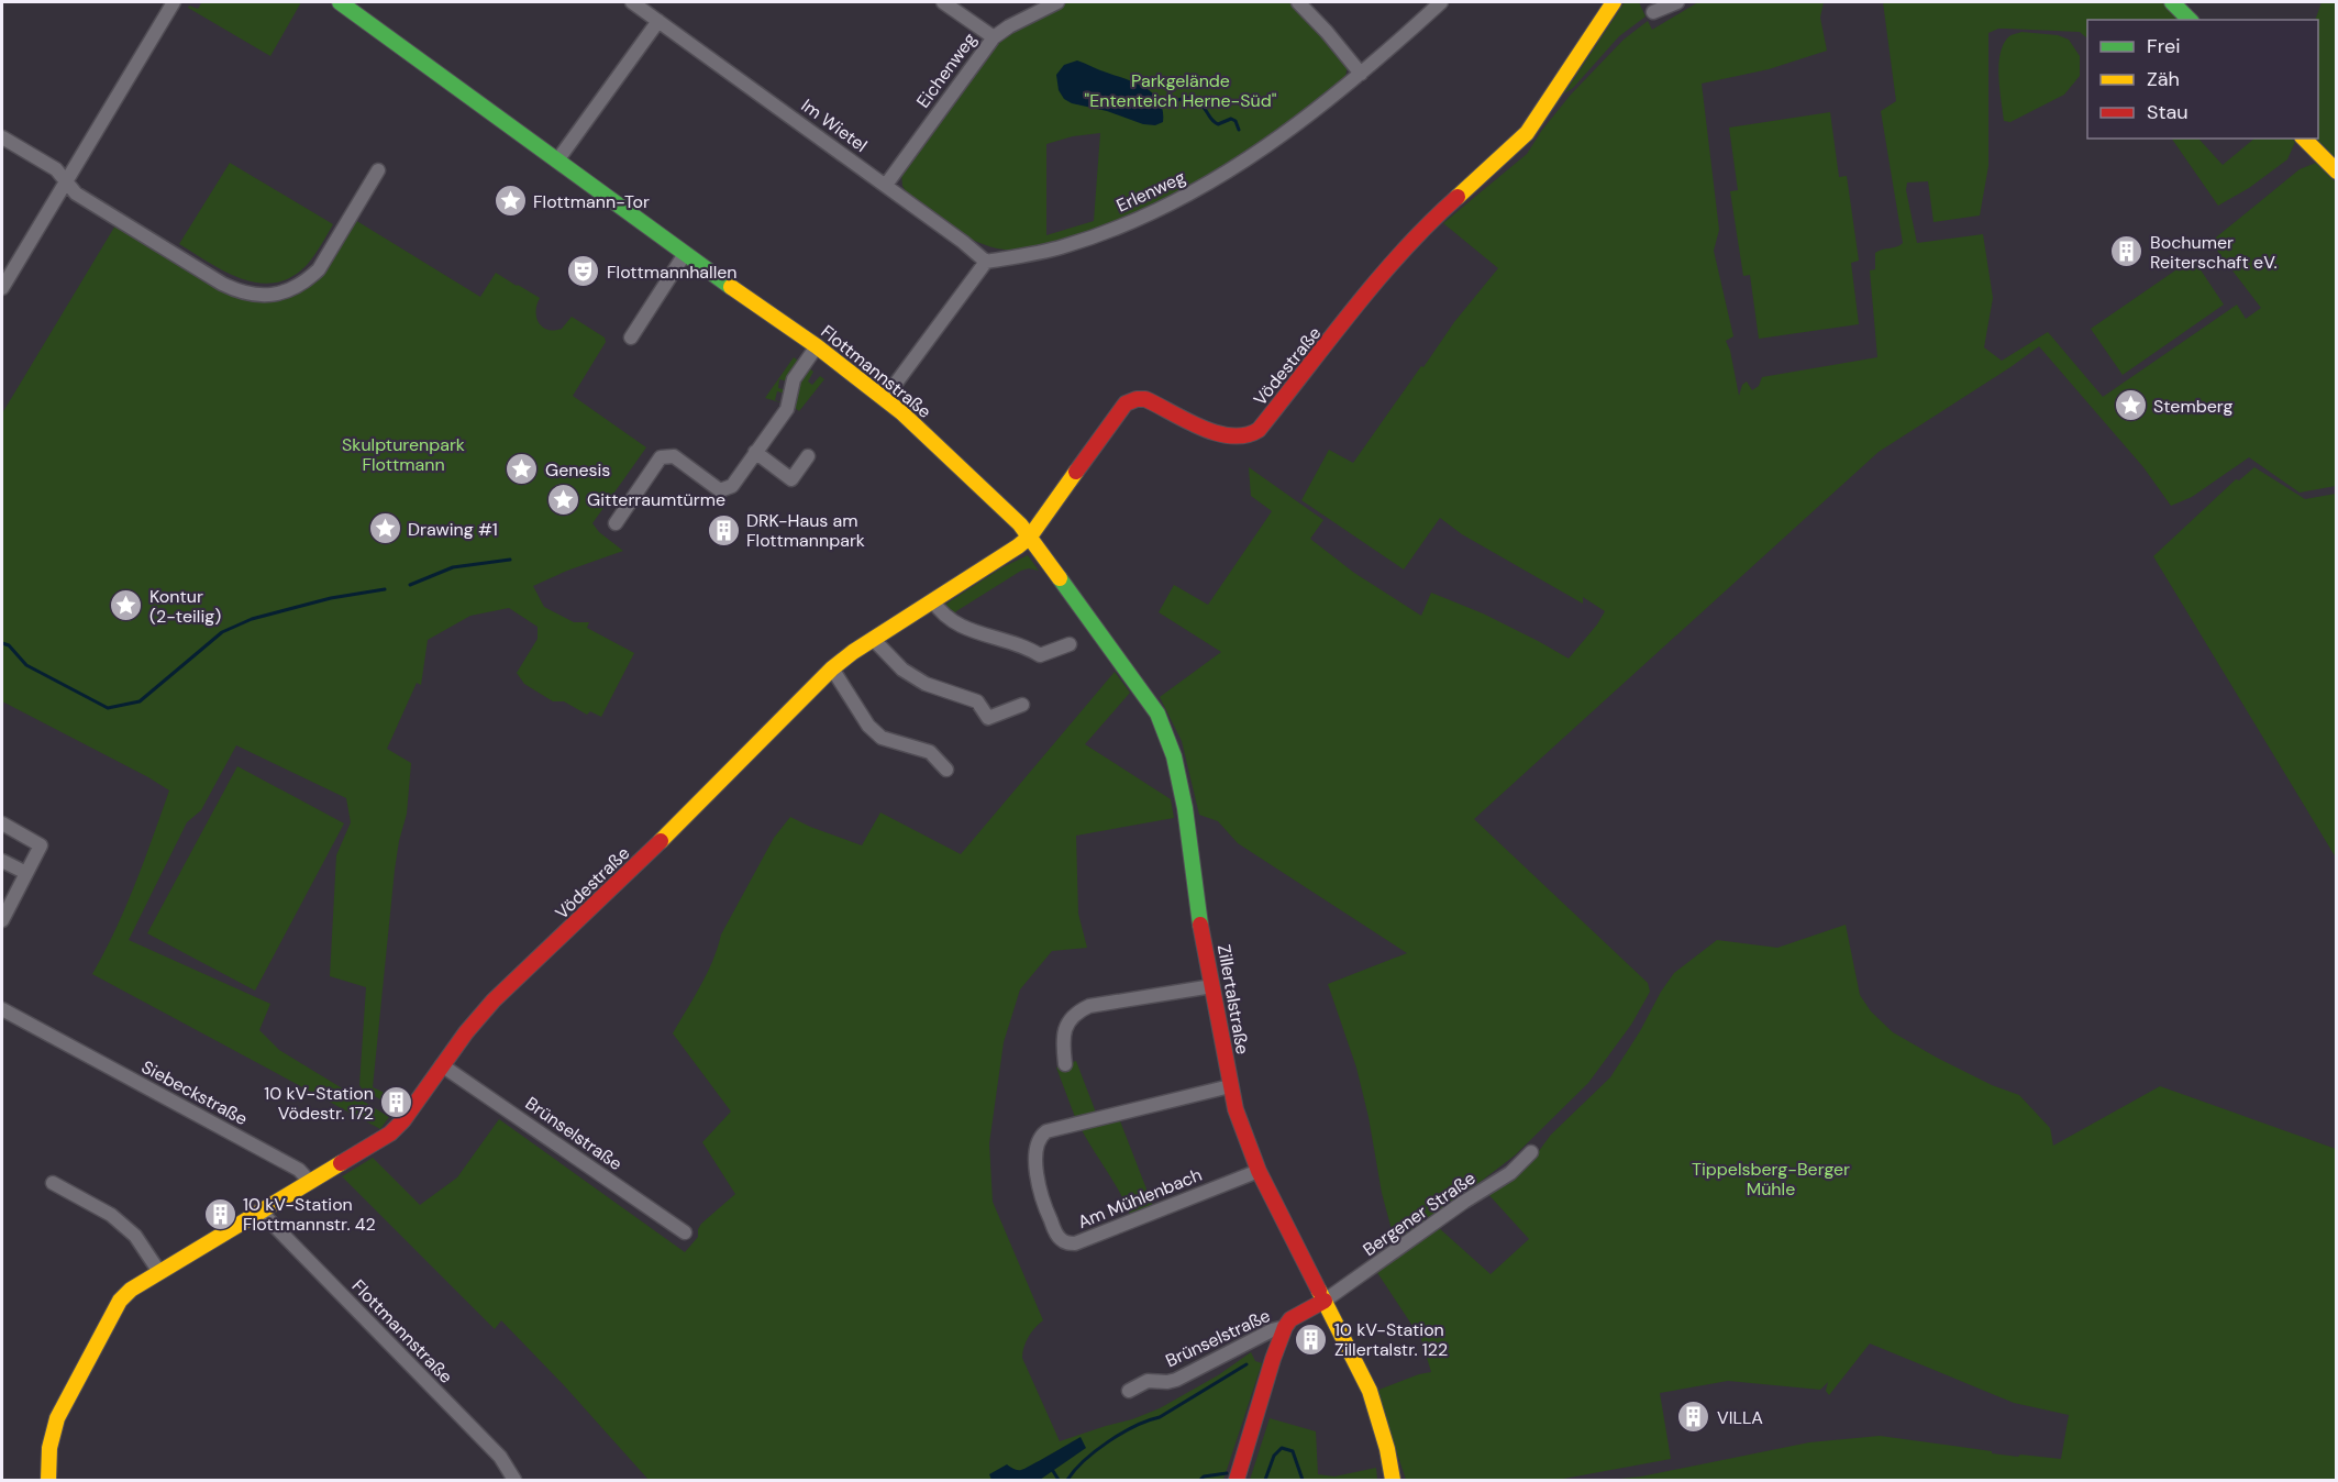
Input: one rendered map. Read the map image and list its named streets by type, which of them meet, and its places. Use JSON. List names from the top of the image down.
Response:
{
  "streets": {
    "street": [
      "Eichenweg",
      "Im Wietel",
      "Erlenweg",
      "Vödestraße",
      "Flottmannstraße",
      "Zillertalstraße",
      "Siebeckstraße",
      "Brünselstraße",
      "Am Mühlenbach",
      "Bergener Straße"
    ]
  },
  "crossings": [
    ["Eichenweg", "Im Wietel"],
    ["Im Wietel", "Erlenweg"],
    ["Vödestraße", "Flottmannstraße"],
    ["Vödestraße", "Zillertalstraße"],
    ["Vödestraße", "Siebeckstraße"],
    ["Vödestraße", "Brünselstraße"],
    ["Flottmannstraße", "Zillertalstraße"],
    ["Zillertalstraße", "Brünselstraße"],
    ["Zillertalstraße", "Am Mühlenbach"],
    ["Zillertalstraße", "Bergener Straße"],
    ["Brünselstraße", "Bergener Straße"]
  ],
  "parks": ["Parkgelände \"Ententeich Herne-Süd\"", "Skulpturenpark Flottmann", "Tippelsberg-Berger Mühle"],
  "places": {
    "place": [
      "Flottmann-Tor",
      "Stemberg",
      "Genesis",
      "Gitterraumtürme",
      "Drawing #1",
      "Kontur (2-teilig)"
    ],
    "building": [
      "Bochumer Reiterschaft eV.",
      "DRK-Haus am Flottmannpark",
      "10 kV-Station Vödestr. 172",
      "10 kV-Station Flottmannstr. 42",
      "10 kV-Station Zillertalstr. 122",
      "VILLA"
    ],
    "theatre": ["Flottmannhallen"]
  },
  "legend": ["Frei", "Zäh", "Stau"]
}
